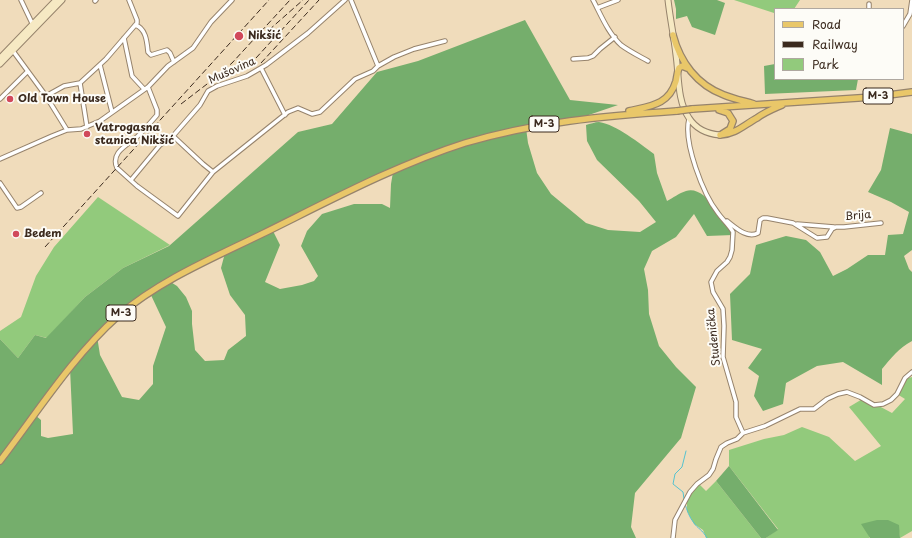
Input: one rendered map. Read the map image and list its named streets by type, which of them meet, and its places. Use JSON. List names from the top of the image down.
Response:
{
  "streets": {
    "main road": ["M-3"],
    "street": ["Mušovina", "Brija", "Studenička"]
  },
  "crossings": [
    ["Brija", "Studenička"]
  ],
  "places": [
    "Nikšić",
    "Old Town House",
    "Vatrogasna stanica Nikšić",
    "Bedem"
  ],
  "legend": ["Road", "Railway", "Park"]
}
